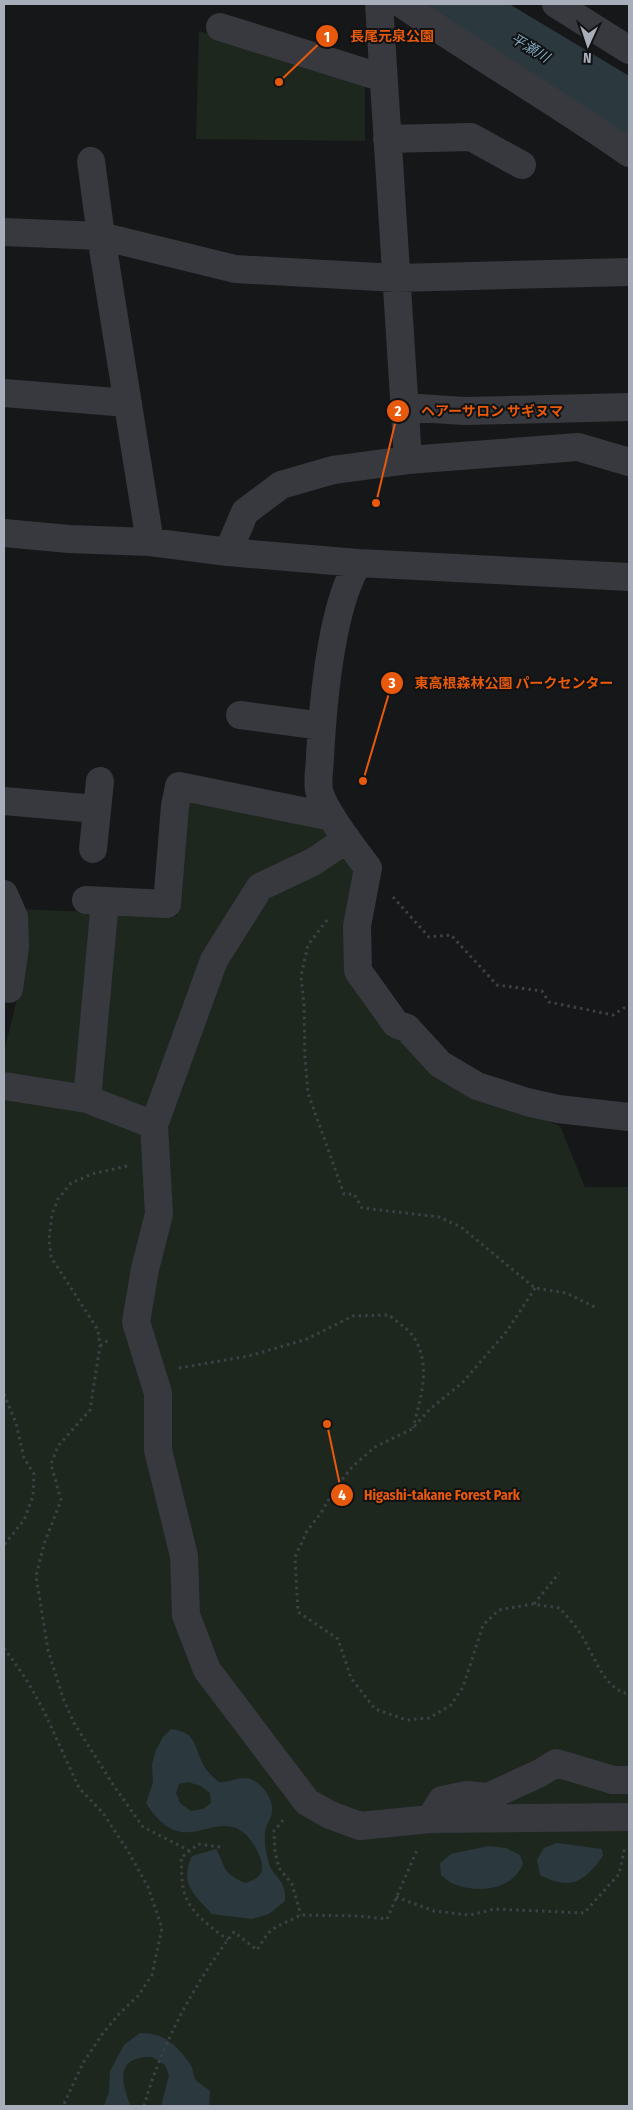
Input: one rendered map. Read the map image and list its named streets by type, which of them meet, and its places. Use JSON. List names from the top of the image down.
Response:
{
  "water": ["平瀬川"],
  "places": [
    "長尾元泉公園",
    "ヘアーサロン サギヌマ",
    "東高根森林公園 パークセンター",
    "Higashi-takane Forest Park"
  ],
  "north": "bottom"
}
